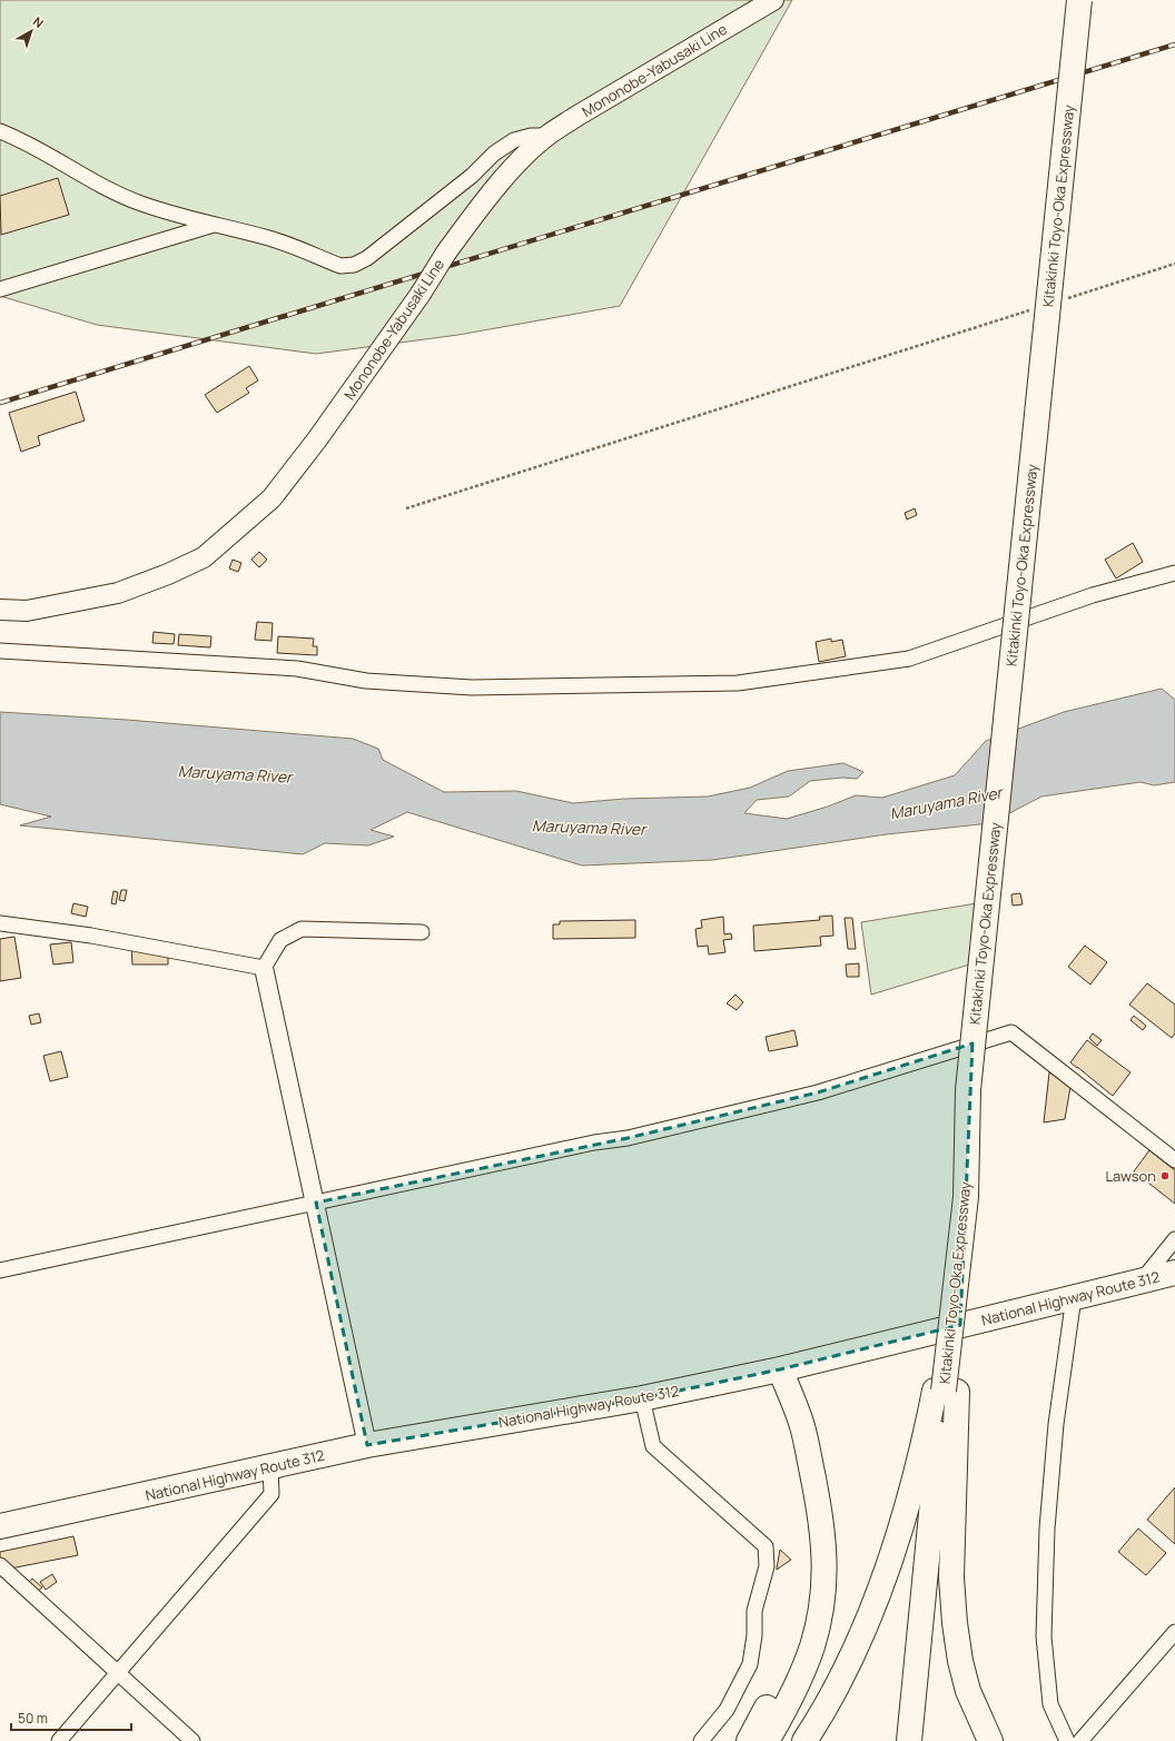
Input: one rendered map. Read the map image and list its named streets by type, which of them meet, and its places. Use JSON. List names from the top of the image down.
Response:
{
  "streets": {
    "highway": ["Kitakinki Toyo-Oka Expressway", "National Highway Route 312"],
    "main road": ["Mononobe-Yabusaki Line"]
  },
  "water": ["Maruyama River"],
  "places": ["Lawson"],
  "scale_bar": "50 m",
  "north": "top right"
}
